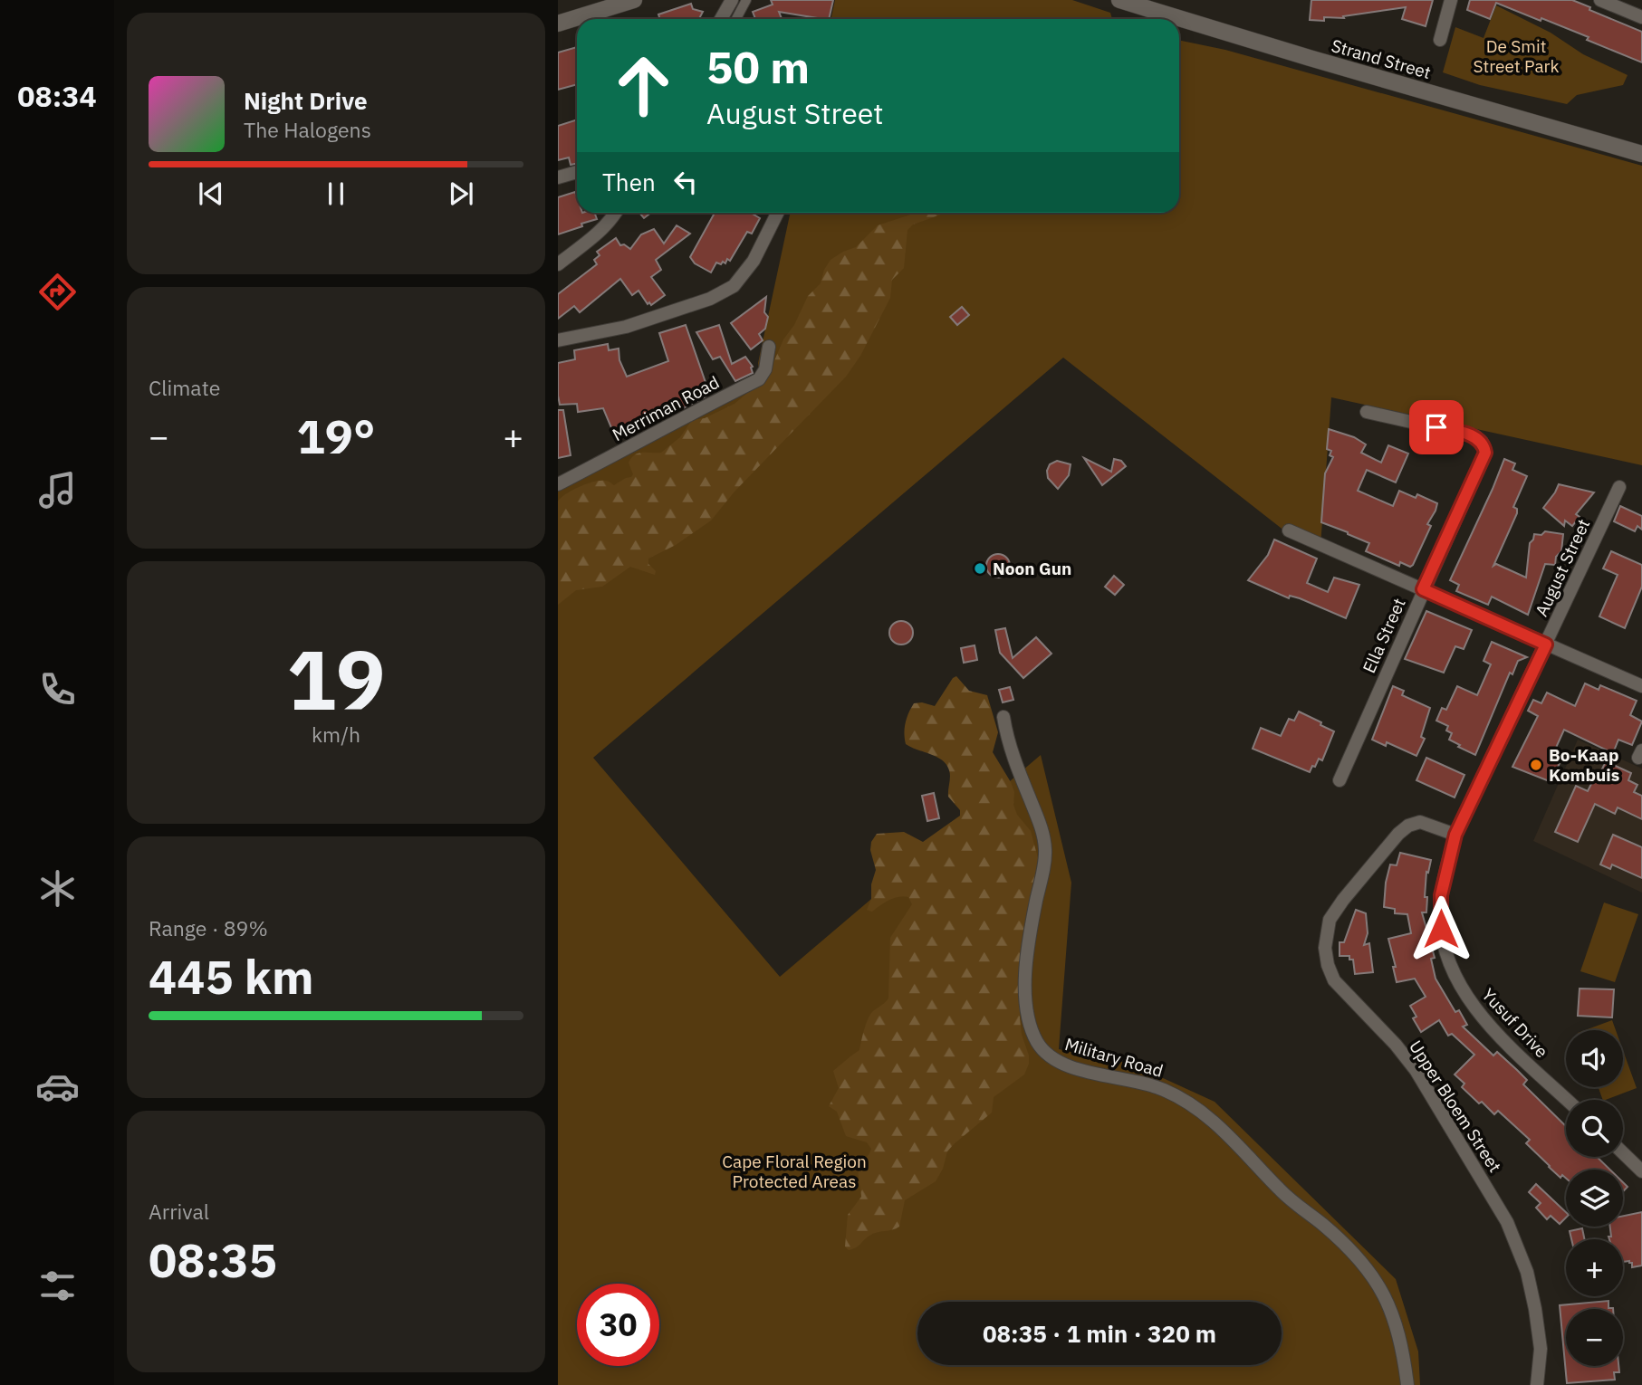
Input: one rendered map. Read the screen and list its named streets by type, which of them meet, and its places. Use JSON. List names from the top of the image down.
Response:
{
  "streets": {
    "street": [
      "Strand Street",
      "Merriman Road",
      "August Street",
      "Ella Street",
      "Yusuf Drive",
      "Military Road",
      "Upper Bloem Street"
    ]
  },
  "crossings": [
    ["August Street", "Yusuf Drive"],
    ["August Street", "Upper Bloem Street"],
    ["Yusuf Drive", "Upper Bloem Street"]
  ],
  "parks": ["De Smit Street Park", "Cape Floral Region Protected Areas"],
  "places": ["Noon Gun", "Bo-Kaap Kombuis"],
  "page": {
    "tabs": "08:34",
    "turn": ["50 m", "August Street"],
    "song": ["Night Drive", "The Halogens"],
    "then": "Then",
    "tile": [
      "Climate",
      ["19", "km/h"],
      ["Range · 89%", "445 km"],
      ["Arrival", "08:35"]
    ],
    "heat": ["−", "19°", "+"],
    "map_buttons": ["+", "−"],
    "limit": "30",
    "trip": "08:35 · 1 min · 320 m"
  }
}
